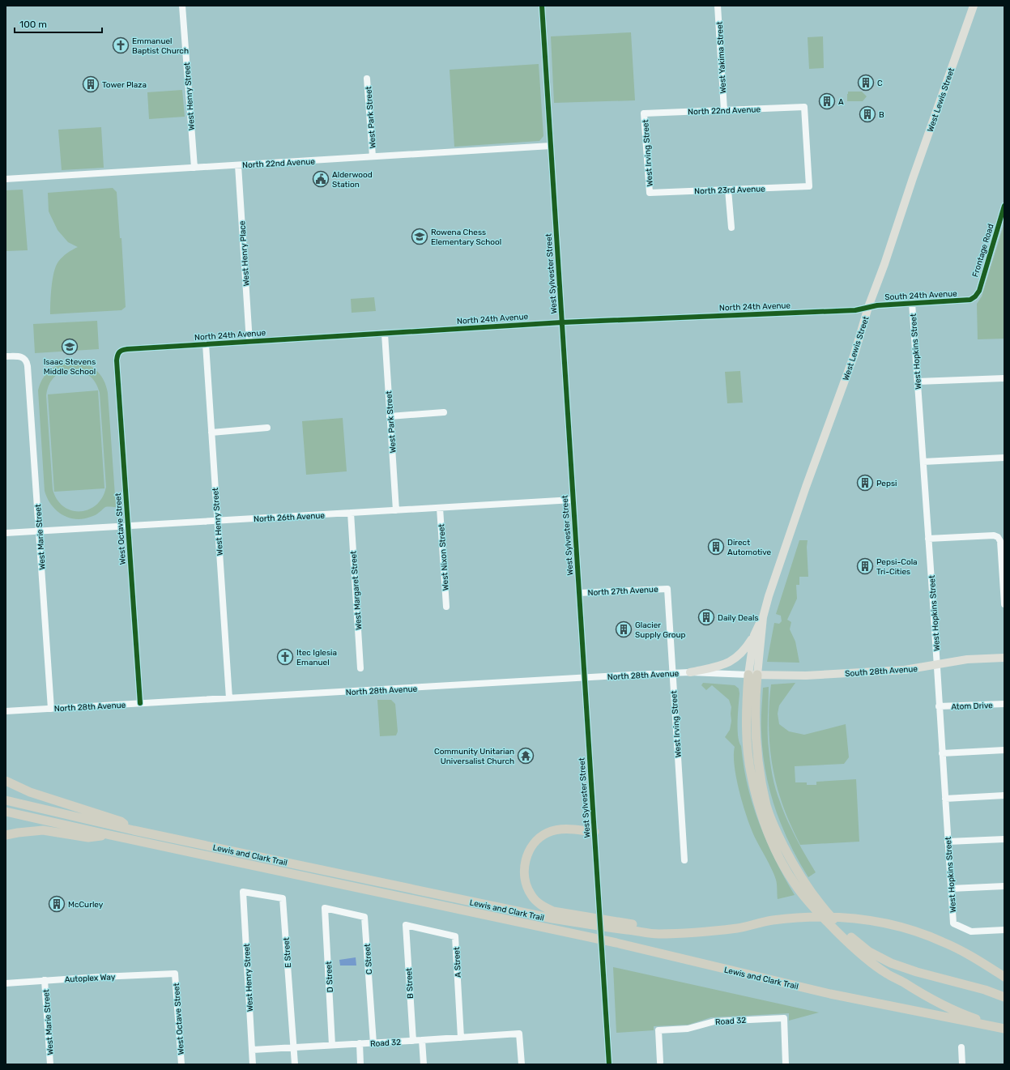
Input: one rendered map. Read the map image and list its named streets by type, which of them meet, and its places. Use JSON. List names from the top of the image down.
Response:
{
  "streets": {
    "highway": ["Lewis and Clark Trail"],
    "main road": ["West Lewis Street", "South 28th Avenue"],
    "street": [
      "West Yakima Street",
      "West Henry Street",
      "North 22nd Avenue",
      "West Park Street",
      "West Irving Street",
      "North 23rd Avenue",
      "Frontage Road",
      "West Henry Place",
      "West Sylvester Street",
      "South 24th Avenue",
      "North 24th Avenue",
      "West Hopkins Street",
      "North 26th Avenue",
      "West Octave Street",
      "West Marie Street",
      "West Nixon Street",
      "West Margaret Street",
      "North 27th Avenue",
      "North 28th Avenue",
      "Atom Drive",
      "E Street",
      "C Street",
      "A Street",
      "D Street",
      "Autoplex Way",
      "B Street",
      "Road 32"
    ]
  },
  "crossings": [
    ["West Yakima Street", "North 22nd Avenue"],
    ["West Henry Street", "North 22nd Avenue"],
    ["West Henry Street", "North 24th Avenue"],
    ["West Henry Street", "North 26th Avenue"],
    ["West Henry Street", "North 28th Avenue"],
    ["West Henry Street", "E Street"],
    ["West Henry Street", "Road 32"],
    ["West Lewis Street", "South 24th Avenue"],
    ["West Lewis Street", "North 24th Avenue"],
    ["West Lewis Street", "South 28th Avenue"],
    ["West Lewis Street", "North 28th Avenue"],
    ["North 22nd Avenue", "West Park Street"],
    ["North 22nd Avenue", "West Irving Street"],
    ["North 22nd Avenue", "North 23rd Avenue"],
    ["North 22nd Avenue", "West Henry Place"],
    ["North 22nd Avenue", "West Sylvester Street"],
    ["West Park Street", "North 24th Avenue"],
    ["West Park Street", "North 26th Avenue"],
    ["West Irving Street", "North 23rd Avenue"],
    ["West Irving Street", "North 27th Avenue"],
    ["West Irving Street", "North 28th Avenue"],
    ["Frontage Road", "South 24th Avenue"],
    ["West Henry Place", "North 24th Avenue"],
    ["West Sylvester Street", "North 24th Avenue"],
    ["West Sylvester Street", "North 26th Avenue"],
    ["West Sylvester Street", "North 27th Avenue"],
    ["West Sylvester Street", "North 28th Avenue"],
    ["South 24th Avenue", "North 24th Avenue"],
    ["South 24th Avenue", "West Hopkins Street"],
    ["North 24th Avenue", "West Octave Street"],
    ["West Hopkins Street", "South 28th Avenue"],
    ["West Hopkins Street", "Atom Drive"],
    ["North 26th Avenue", "West Octave Street"],
    ["North 26th Avenue", "West Marie Street"],
    ["North 26th Avenue", "West Nixon Street"],
    ["North 26th Avenue", "West Margaret Street"],
    ["West Octave Street", "North 28th Avenue"],
    ["West Octave Street", "Autoplex Way"],
    ["West Marie Street", "North 28th Avenue"],
    ["West Marie Street", "Autoplex Way"],
    ["South 28th Avenue", "North 28th Avenue"],
    ["E Street", "Road 32"],
    ["C Street", "D Street"],
    ["C Street", "Road 32"],
    ["A Street", "B Street"],
    ["A Street", "Road 32"],
    ["D Street", "Road 32"],
    ["B Street", "Road 32"]
  ],
  "places": {
    "church": ["Emmanuel Baptist Church", "Itec Iglesia Emanuel"],
    "building": [
      "C",
      "Tower Plaza",
      "A",
      "B",
      "Pepsi",
      "Direct Automotive",
      "Pepsi-Cola Tri-Cities",
      "Daily Deals",
      "Glacier Supply Group",
      "McCurley"
    ],
    "public building": ["Alderwood Station"],
    "school or university": ["Rowena Chess Elementary School", "Isaac Stevens Middle School"],
    "temple": ["Community Unitarian Universalist Church"]
  },
  "scale_bar": "100 m"
}
